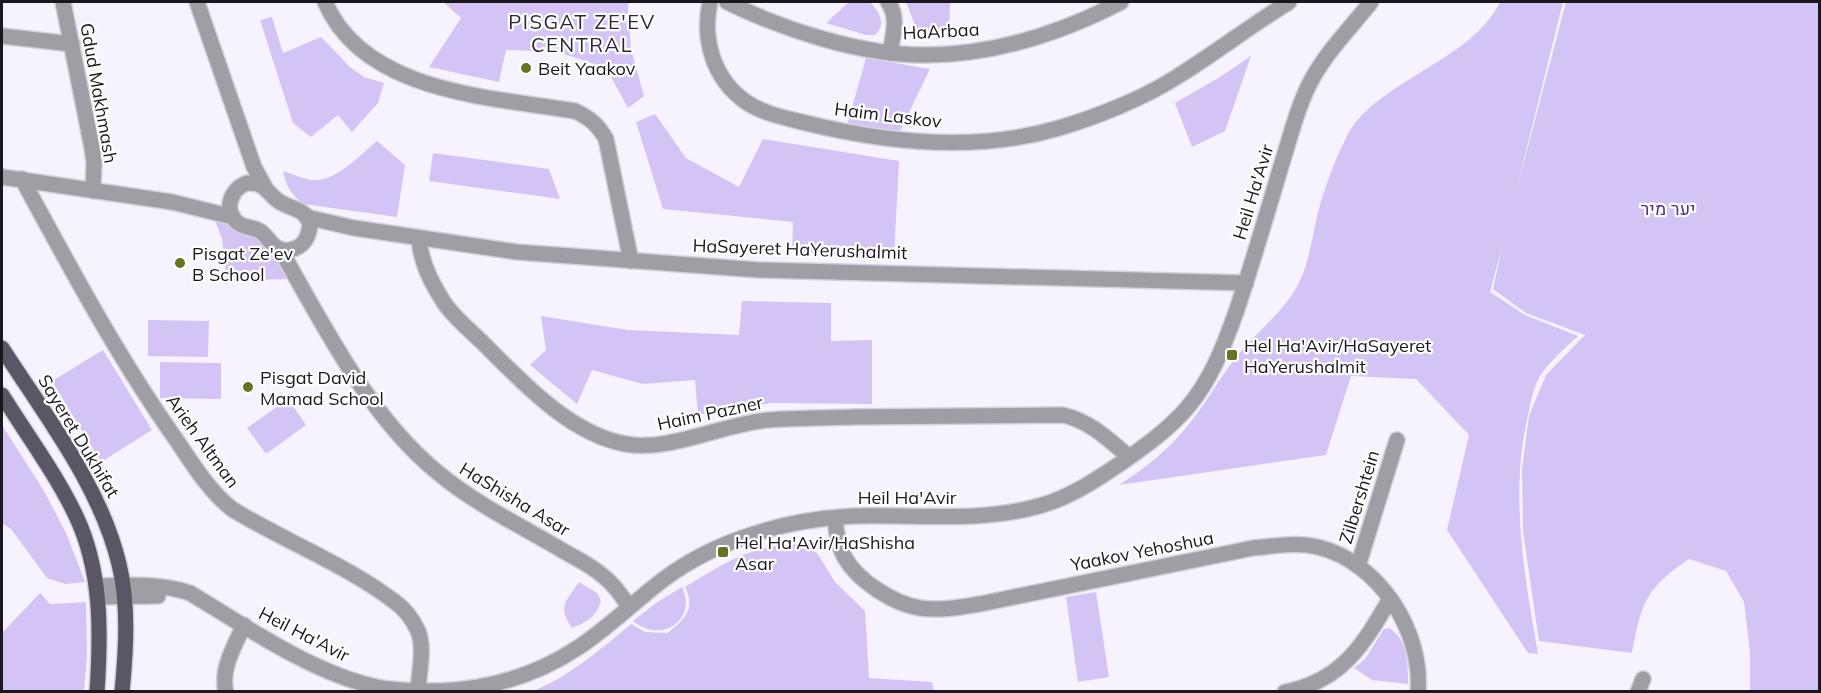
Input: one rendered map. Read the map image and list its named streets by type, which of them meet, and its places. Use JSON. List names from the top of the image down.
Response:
{
  "streets": {
    "main road": ["Sayeret Dukhifat"],
    "street": [
      "HaArbaa",
      "Gdud Makhmash",
      "Haim Laskov",
      "Heil Ha'Avir",
      "HaSayeret HaYerushalmit",
      "Haim Pazner",
      "Arieh Altman",
      "Zilbershtein",
      "HaShisha Asar",
      "Yaakov Yehoshua"
    ]
  },
  "crossings": [
    ["Heil Ha'Avir", "HaSayeret HaYerushalmit"],
    ["Heil Ha'Avir", "Haim Pazner"],
    ["Heil Ha'Avir", "Sayeret Dukhifat"],
    ["Heil Ha'Avir", "Arieh Altman"],
    ["Heil Ha'Avir", "HaShisha Asar"],
    ["Heil Ha'Avir", "Yaakov Yehoshua"],
    ["HaSayeret HaYerushalmit", "Haim Pazner"],
    ["HaSayeret HaYerushalmit", "HaShisha Asar"],
    ["Zilbershtein", "Yaakov Yehoshua"]
  ],
  "districts": ["PISGAT ZE'EV CENTRAL"],
  "parks": ["יער מיר"],
  "places": {
    "other": ["Beit Yaakov", "Pisgat Ze'ev B School", "Pisgat David Mamad School"],
    "transit": ["Hel Ha'Avir/HaSayeret HaYerushalmit", "Hel Ha'Avir/HaShisha Asar"]
  }
}
